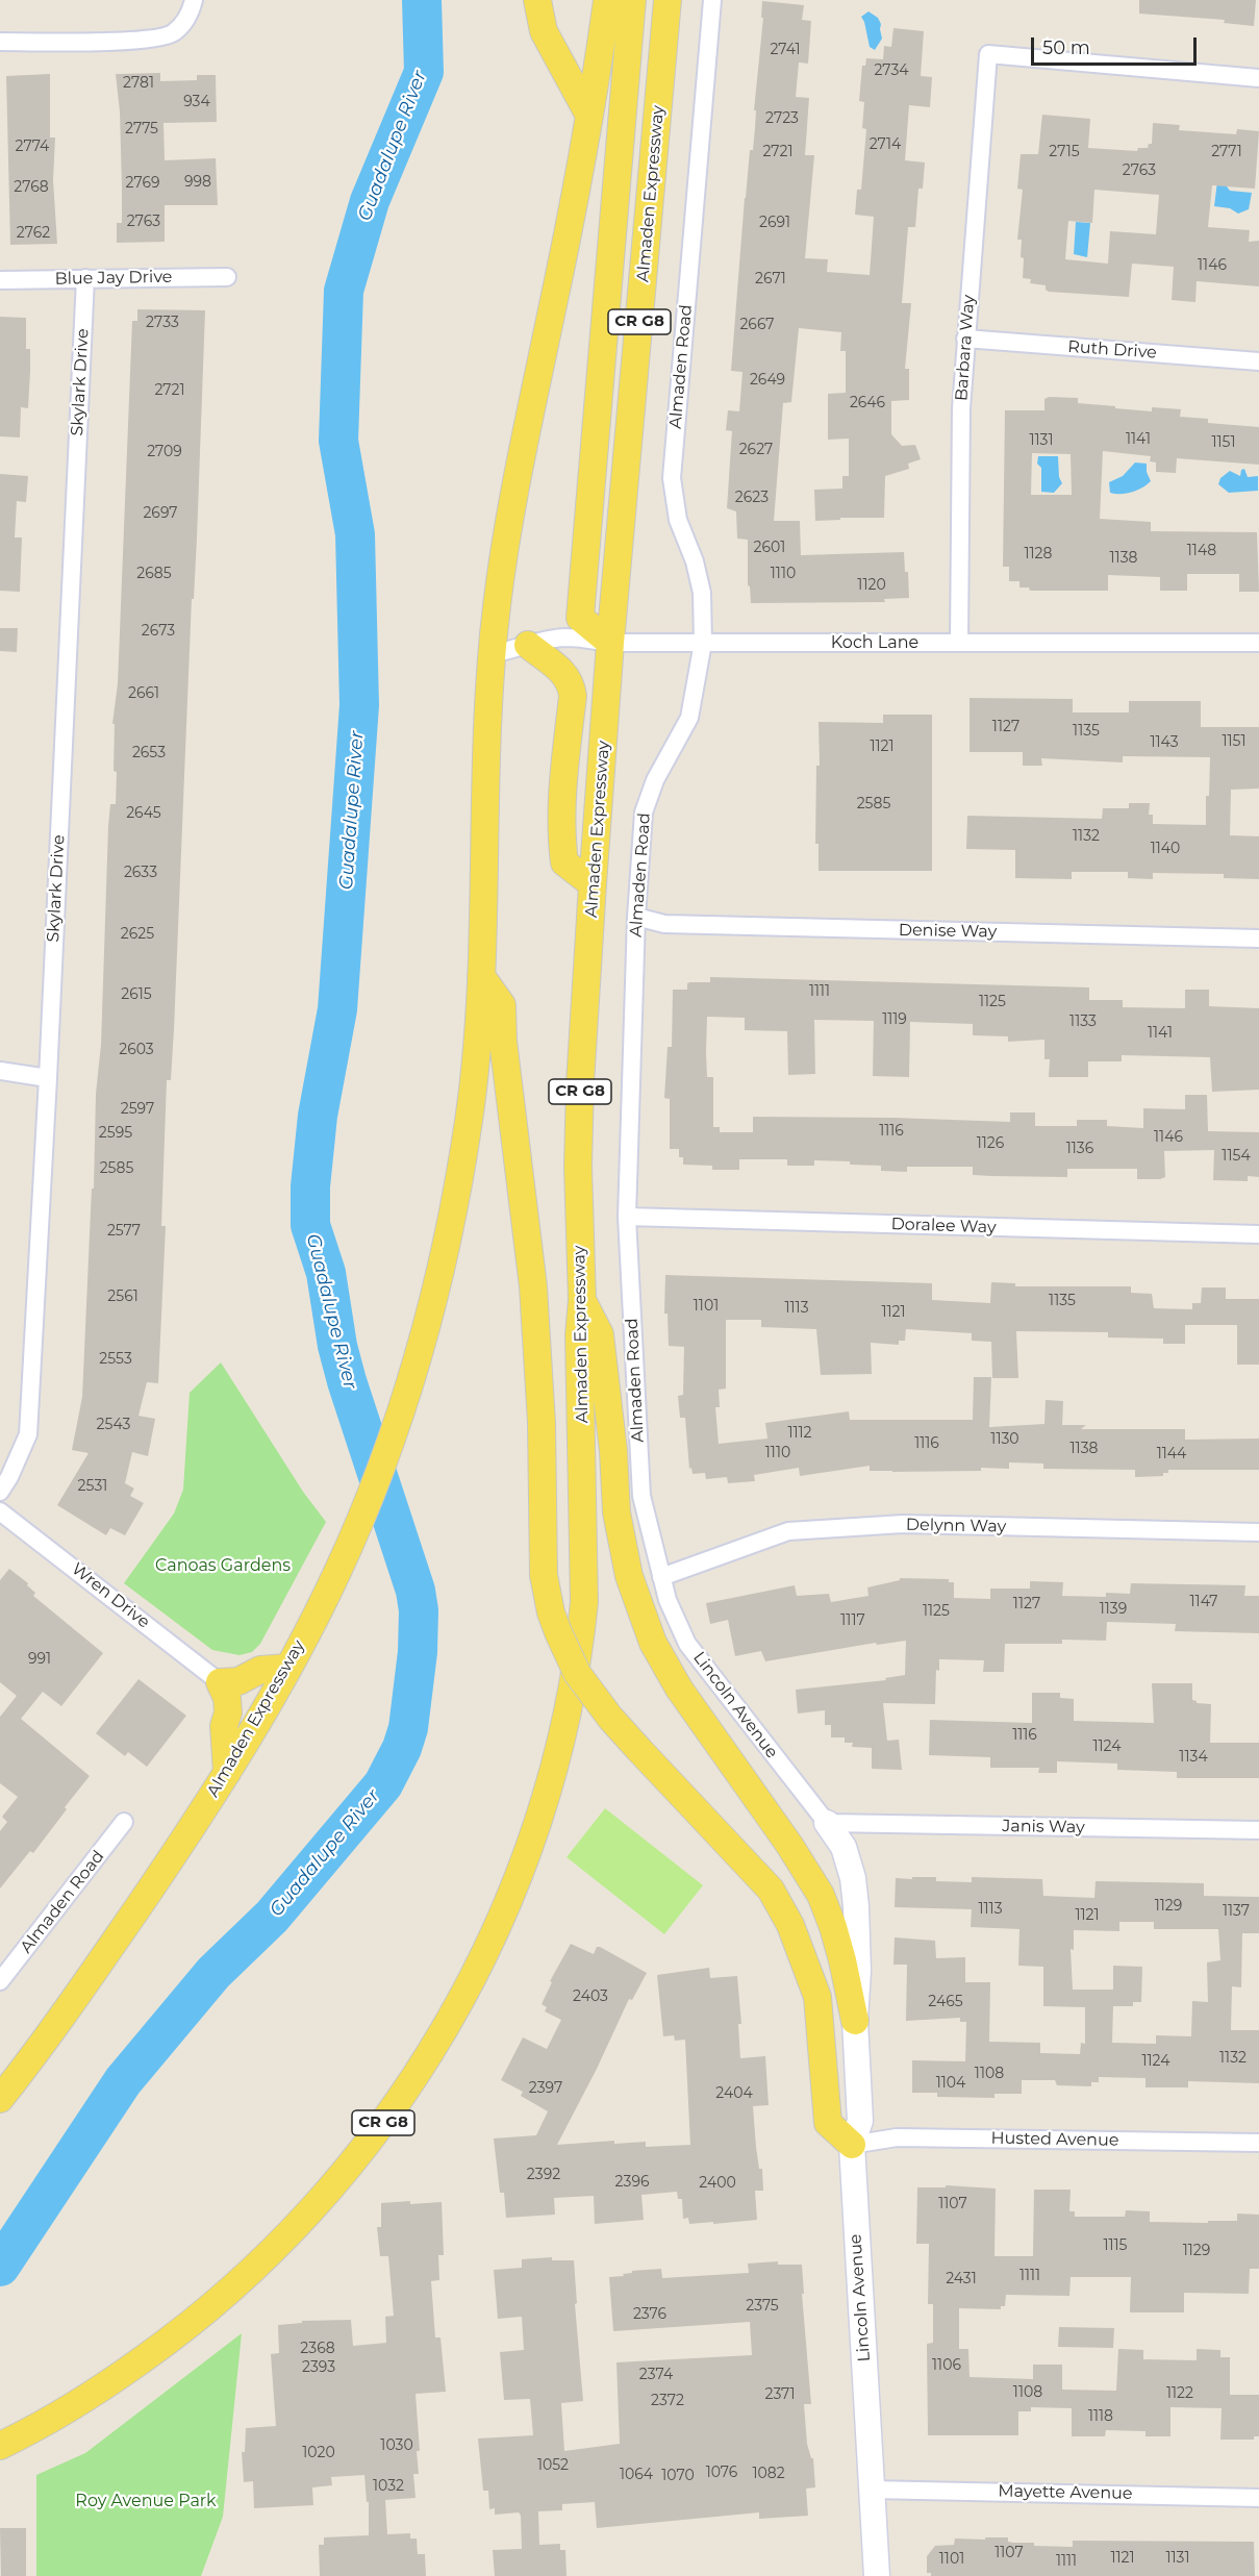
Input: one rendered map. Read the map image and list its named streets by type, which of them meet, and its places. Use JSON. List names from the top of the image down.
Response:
{
  "streets": {
    "main road": ["Almaden Expressway", "CR G8", "Lincoln Avenue"],
    "street": [
      "Blue Jay Drive",
      "Barbara Way",
      "Ruth Drive",
      "Almaden Road",
      "Skylark Drive",
      "Koch Lane",
      "Denise Way",
      "Doralee Way",
      "Delynn Way",
      "Wren Drive",
      "Janis Way",
      "Husted Avenue",
      "Mayette Avenue"
    ]
  },
  "crossings": [
    ["Almaden Expressway", "Koch Lane"],
    ["Blue Jay Drive", "Skylark Drive"],
    ["Barbara Way", "Ruth Drive"],
    ["Barbara Way", "Koch Lane"],
    ["Almaden Road", "Koch Lane"],
    ["Almaden Road", "Denise Way"],
    ["Almaden Road", "Doralee Way"],
    ["Almaden Road", "Delynn Way"],
    ["Almaden Road", "Lincoln Avenue"],
    ["Delynn Way", "Lincoln Avenue"],
    ["Lincoln Avenue", "Janis Way"],
    ["Lincoln Avenue", "Husted Avenue"],
    ["Lincoln Avenue", "Mayette Avenue"]
  ],
  "water": ["Guadalupe River"],
  "parks": ["Canoas Gardens", "Roy Avenue Park"],
  "house_numbers": [
    "2741",
    "2734",
    "2781",
    "934",
    "2723",
    "2775",
    "2714",
    "2774",
    "2721",
    "2715",
    "2771",
    "2763",
    "998",
    "2769",
    "2768",
    "2763",
    "2691",
    "2762",
    "1146",
    "2671",
    "2733",
    "2667",
    "2649",
    "2721",
    "2646",
    "1141",
    "1131",
    "1151",
    "2627",
    "2709",
    "2623",
    "2697",
    "2601",
    "1148",
    "1128",
    "1138",
    "2685",
    "1110",
    "1120",
    "2673",
    "2661",
    "1127",
    "1135",
    "1151",
    "1143",
    "1121",
    "2653",
    "2585",
    "2645",
    "1132",
    "1140",
    "2633",
    "2625",
    "1111",
    "2615",
    "1125",
    "1119",
    "1133",
    "1141",
    "2603",
    "2597",
    "1116",
    "2595",
    "1146",
    "1126",
    "1136",
    "1154",
    "2585",
    "2577",
    "2561",
    "1135",
    "1101",
    "1113",
    "1121",
    "2553",
    "2543",
    "1112",
    "1130",
    "1116",
    "1138",
    "1110",
    "1144",
    "2531",
    "1147",
    "1127",
    "1139",
    "1125",
    "1117",
    "991",
    "1116",
    "1124",
    "1134",
    "1129",
    "1113",
    "1137",
    "1121",
    "2403",
    "2465",
    "1132",
    "1124",
    "1108",
    "1104",
    "2397",
    "2404",
    "2392",
    "2396",
    "2400",
    "1107",
    "1115",
    "1129",
    "1111",
    "2431",
    "2375",
    "2376",
    "2368",
    "1106",
    "2393",
    "2374",
    "1108",
    "1122",
    "2371",
    "2372",
    "1118",
    "1030",
    "1020",
    "1052",
    "1076",
    "1082",
    "1064",
    "1070",
    "1032",
    "1107",
    "1121",
    "1131",
    "1101",
    "1111"
  ],
  "scale_bar": "50 m"
}
